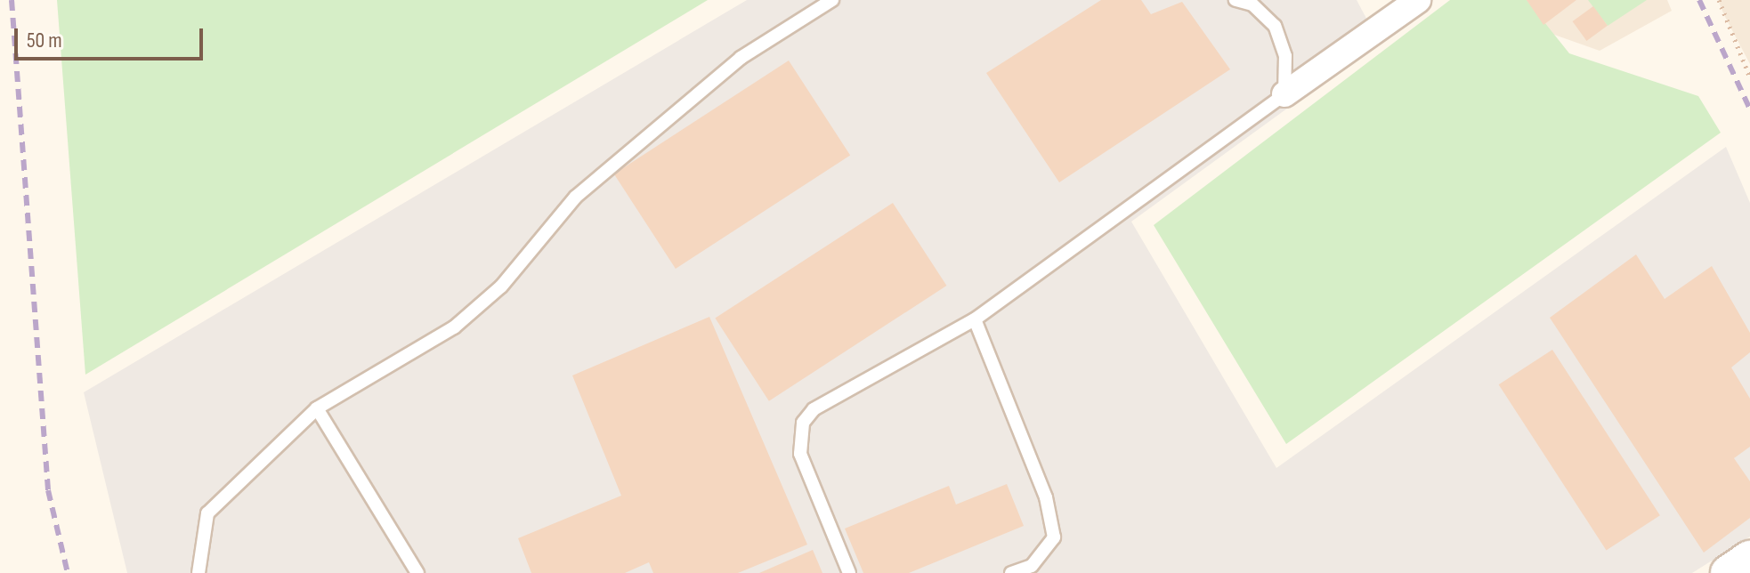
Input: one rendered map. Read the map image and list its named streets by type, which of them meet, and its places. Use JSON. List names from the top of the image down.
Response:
{
  "scale_bar": "50 m"
}
